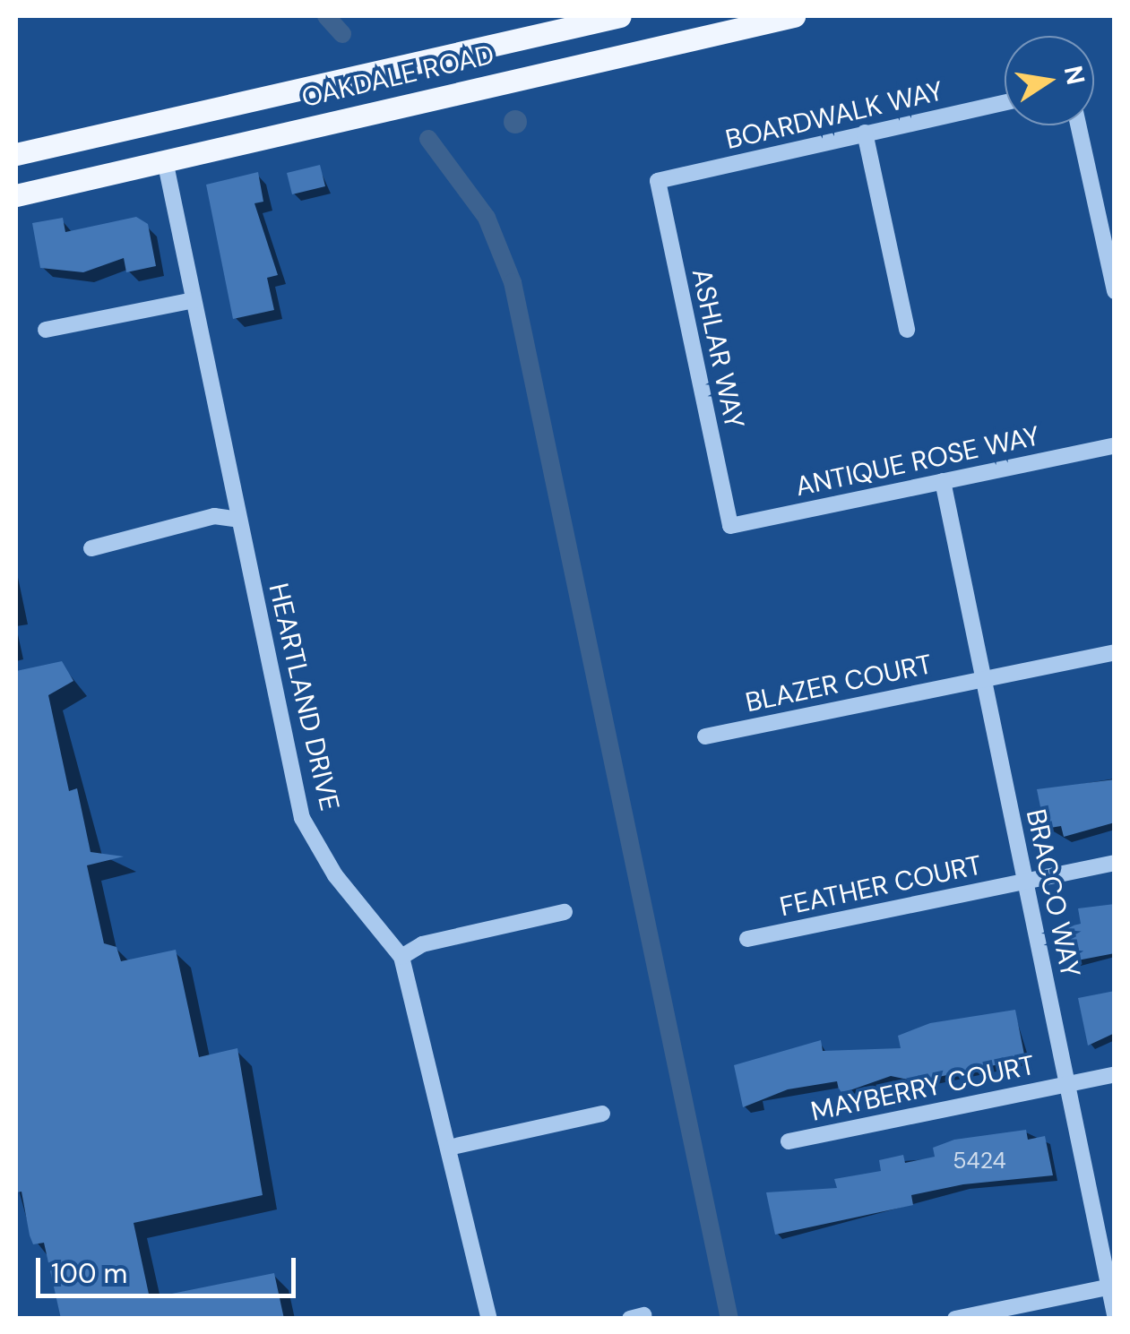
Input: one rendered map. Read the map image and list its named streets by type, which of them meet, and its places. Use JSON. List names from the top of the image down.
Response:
{
  "streets": {
    "main road": ["OAKDALE ROAD"],
    "street": [
      "BOARDWALK WAY",
      "ASHLAR WAY",
      "ANTIQUE ROSE WAY",
      "BLAZER COURT",
      "HEARTLAND DRIVE",
      "FEATHER COURT",
      "BRACCO WAY",
      "MAYBERRY COURT"
    ]
  },
  "crossings": [
    ["OAKDALE ROAD", "HEARTLAND DRIVE"],
    ["BOARDWALK WAY", "ASHLAR WAY"],
    ["ASHLAR WAY", "ANTIQUE ROSE WAY"],
    ["ANTIQUE ROSE WAY", "BRACCO WAY"],
    ["BLAZER COURT", "BRACCO WAY"],
    ["FEATHER COURT", "BRACCO WAY"],
    ["BRACCO WAY", "MAYBERRY COURT"]
  ],
  "house_numbers": ["5424"],
  "scale_bar": "100 m",
  "north": "right"
}
